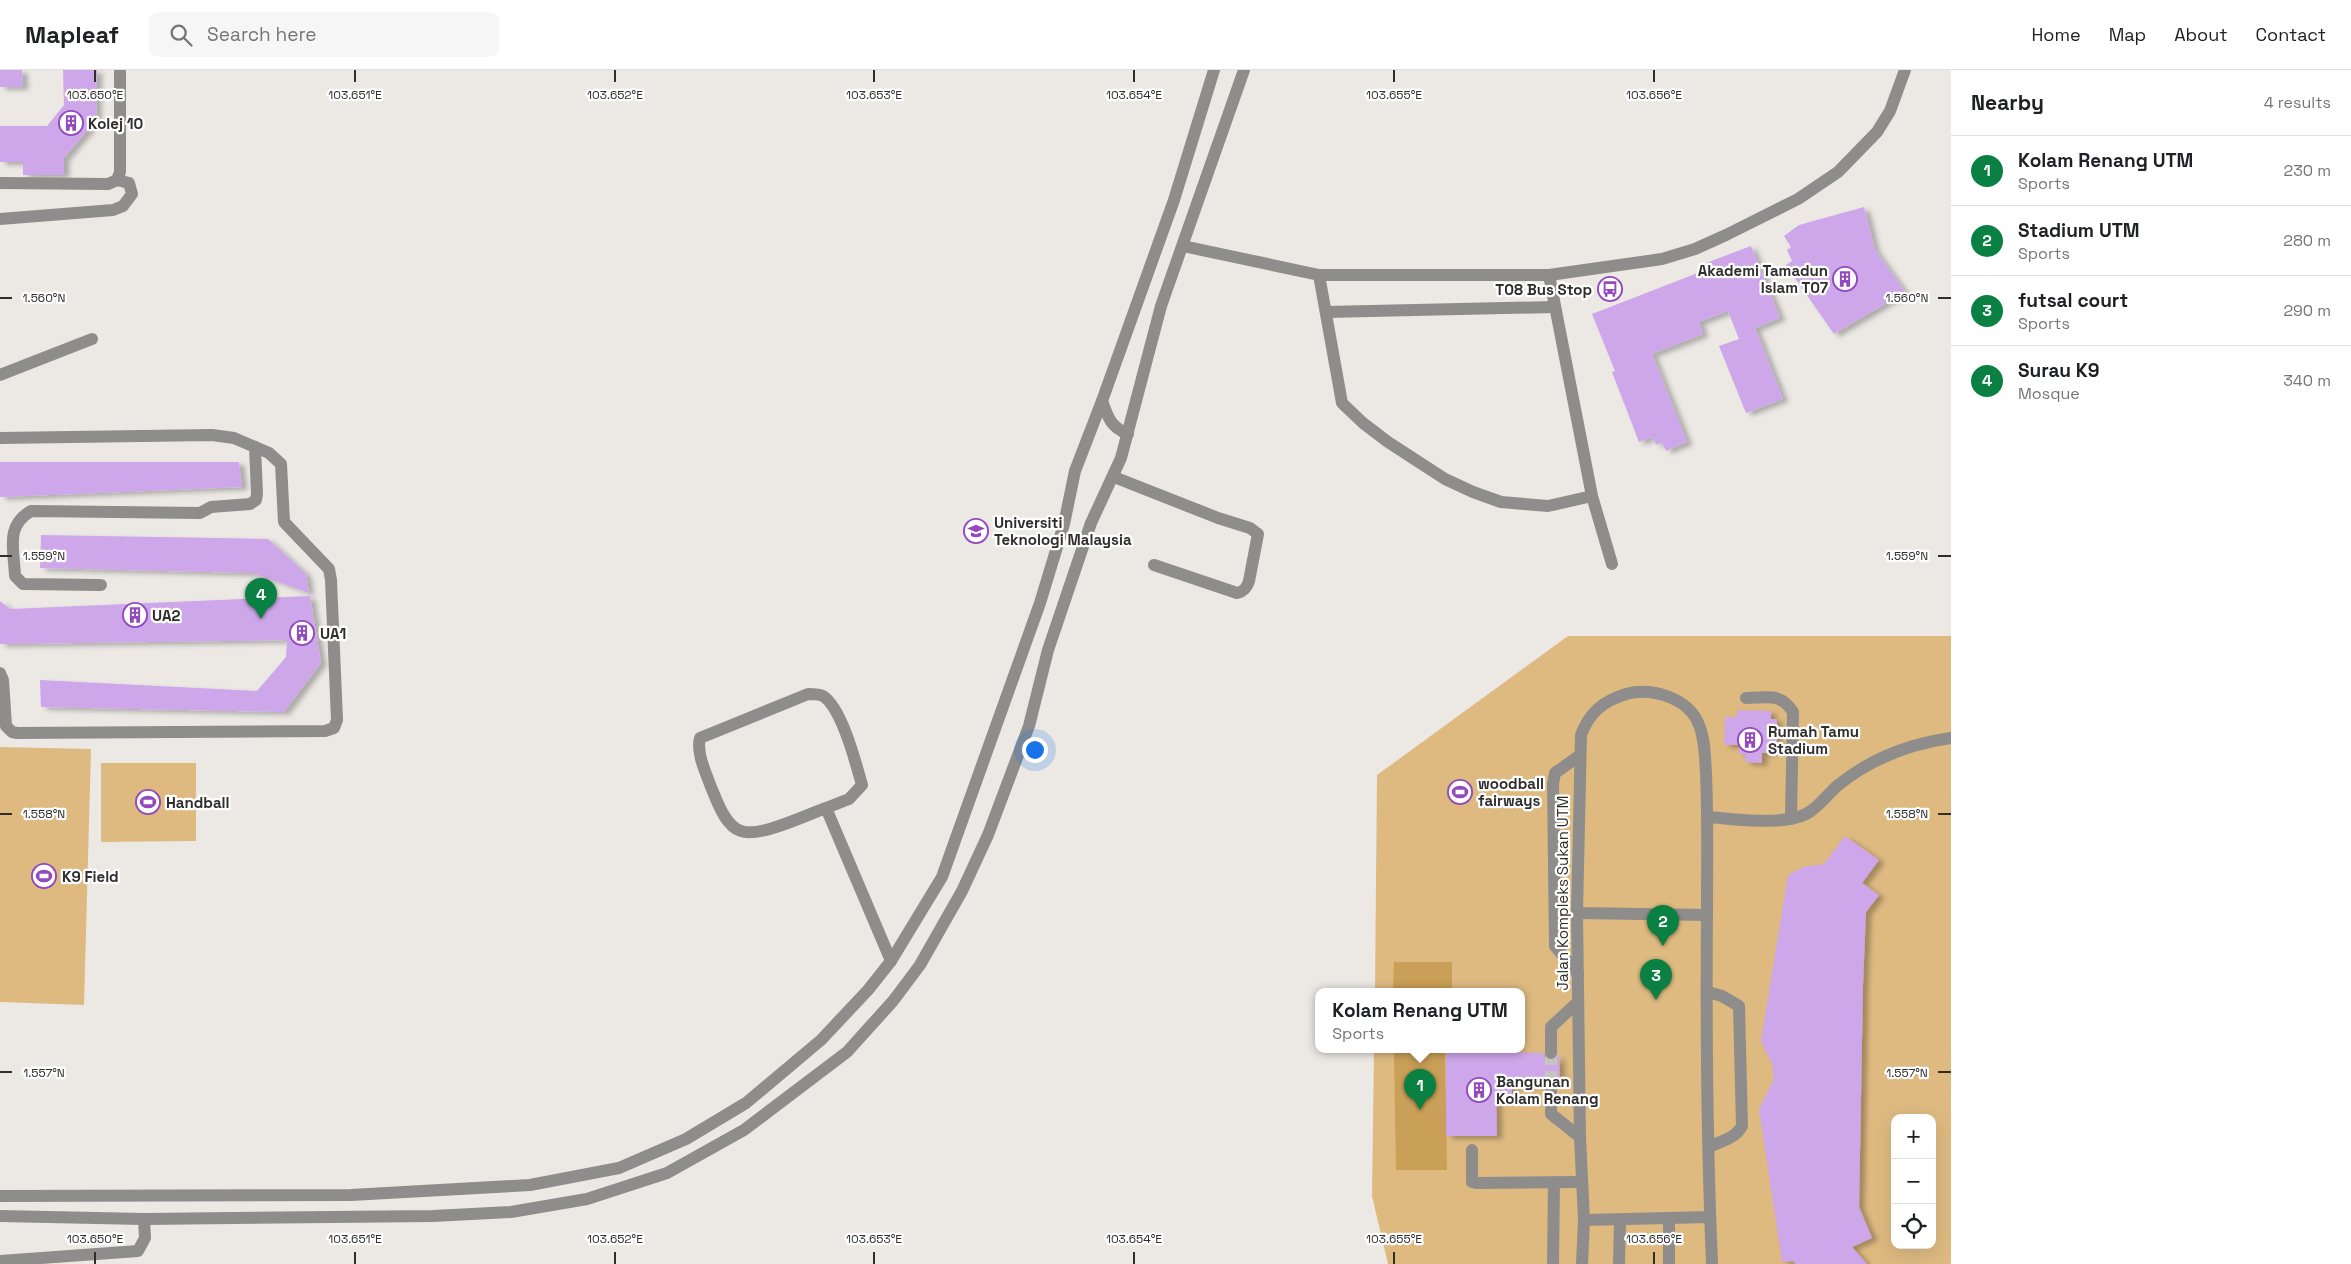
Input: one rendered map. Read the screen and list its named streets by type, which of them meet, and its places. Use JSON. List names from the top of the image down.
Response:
{
  "streets": {
    "street": ["Jalan Kompleks Sukan UTM"]
  },
  "places": {
    "building": [
      "Kolej 10",
      "Akademi Tamadun Islam T07",
      "UA2",
      "UA1",
      "Rumah Tamu Stadium",
      "Bangunan Kolam Renang"
    ],
    "bus stop": ["T08 Bus Stop"],
    "school or university": ["Universiti Teknologi Malaysia"],
    "sports": ["woodball fairways", "Handball", "K9 Field"]
  },
  "page": {
    "header": "Mapleaf",
    "search": "Search here",
    "nav": [
      "Home",
      "Map",
      "About",
      "Contact"
    ],
    "heading": ["Nearby", "4 results"],
    "list": [
      {
        "mark": "1",
        "name": "Kolam Renang UTM",
        "note": "Sports",
        "value": "230 m"
      },
      {
        "mark": "2",
        "name": "Stadium UTM",
        "note": "Sports",
        "value": "280 m"
      },
      {
        "mark": "3",
        "name": "futsal court",
        "note": "Sports",
        "value": "290 m"
      },
      {
        "mark": "4",
        "name": "Surau K9",
        "note": "Mosque",
        "value": "340 m"
      }
    ],
    "pins": [
      "4",
      "2",
      "3",
      "1"
    ],
    "popup": ["Kolam Renang UTM", "Sports"],
    "map_buttons": ["+", "−"]
  },
  "coordinates": [
    "103.650°E",
    "103.651°E",
    "103.652°E",
    "103.653°E",
    "103.654°E",
    "103.655°E",
    "103.656°E",
    "1.560°N",
    "1.559°N",
    "1.558°N",
    "1.557°N"
  ]
}
